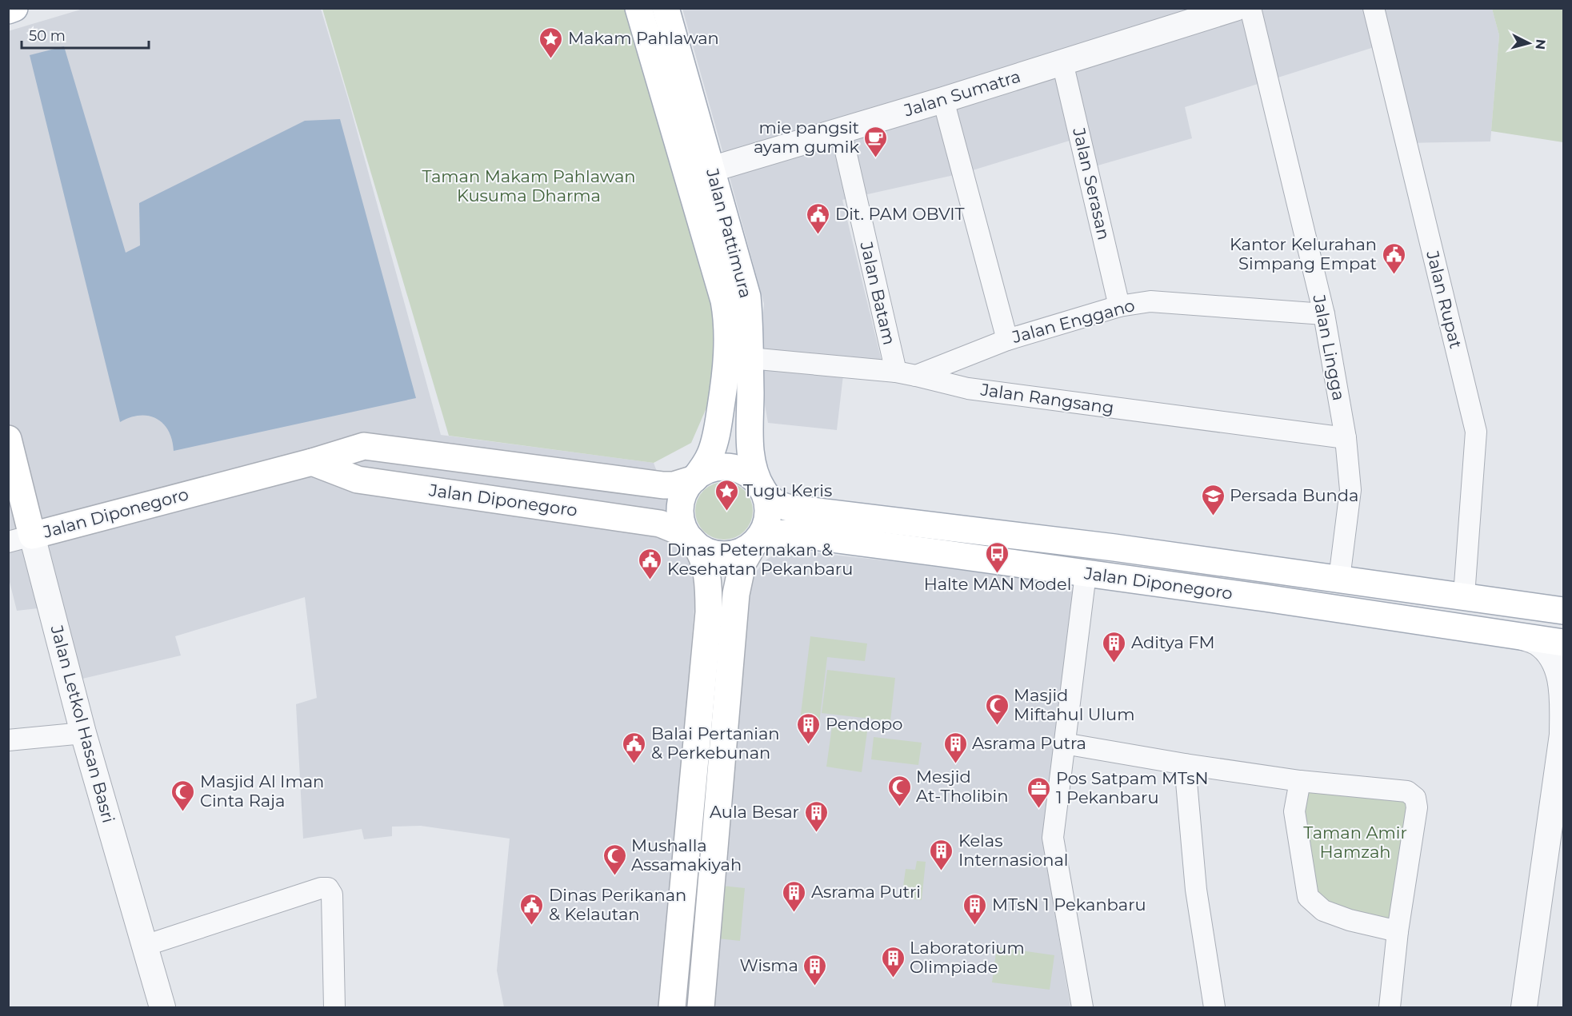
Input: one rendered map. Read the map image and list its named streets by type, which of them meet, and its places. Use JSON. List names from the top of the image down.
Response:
{
  "streets": {
    "main road": ["Jalan Pattimura", "Jalan Diponegoro", "Jalan Letkol Hasan Basri"],
    "street": [
      "Jalan Sumatra",
      "Jalan Serasan",
      "Jalan Batam",
      "Jalan Rupat",
      "Jalan Enggano",
      "Jalan Lingga",
      "Jalan Rangsang"
    ]
  },
  "crossings": [
    ["Jalan Sumatra", "Jalan Serasan"],
    ["Jalan Sumatra", "Jalan Pattimura"],
    ["Jalan Sumatra", "Jalan Batam"],
    ["Jalan Serasan", "Jalan Enggano"],
    ["Jalan Pattimura", "Jalan Rangsang"],
    ["Jalan Pattimura", "Jalan Diponegoro"],
    ["Jalan Batam", "Jalan Rangsang"],
    ["Jalan Rupat", "Jalan Diponegoro"],
    ["Jalan Enggano", "Jalan Lingga"],
    ["Jalan Enggano", "Jalan Rangsang"],
    ["Jalan Lingga", "Jalan Rangsang"],
    ["Jalan Lingga", "Jalan Diponegoro"],
    ["Jalan Diponegoro", "Jalan Letkol Hasan Basri"]
  ],
  "parks": ["Taman Makam Pahlawan Kusuma Dharma", "Taman Amir Hamzah"],
  "places": {
    "place": ["Makam Pahlawan", "Tugu Keris"],
    "cafe": ["mie pangsit ayam gumik"],
    "public building": [
      "Dit. PAM OBVIT",
      "Kantor Kelurahan Simpang Empat",
      "Dinas Peternakan & Kesehatan Pekanbaru",
      "Balai Pertanian & Perkebunan",
      "Dinas Perikanan & Kelautan"
    ],
    "school or university": ["Persada Bunda"],
    "bus stop": ["Halte MAN Model"],
    "building": [
      "Aditya FM",
      "Pendopo",
      "Asrama Putra",
      "Aula Besar",
      "Kelas Internasional",
      "Asrama Putri",
      "MTsN 1 Pekanbaru",
      "Laboratorium Olimpiade",
      "Wisma"
    ],
    "mosque": [
      "Masjid Miftahul Ulum",
      "Mesjid At-Tholibin",
      "Masjid Al Iman Cinta Raja",
      "Mushalla Assamakiyah"
    ],
    "office": ["Pos Satpam MTsN 1 Pekanbaru"]
  },
  "scale_bar": "50 m",
  "north": "right"
}
